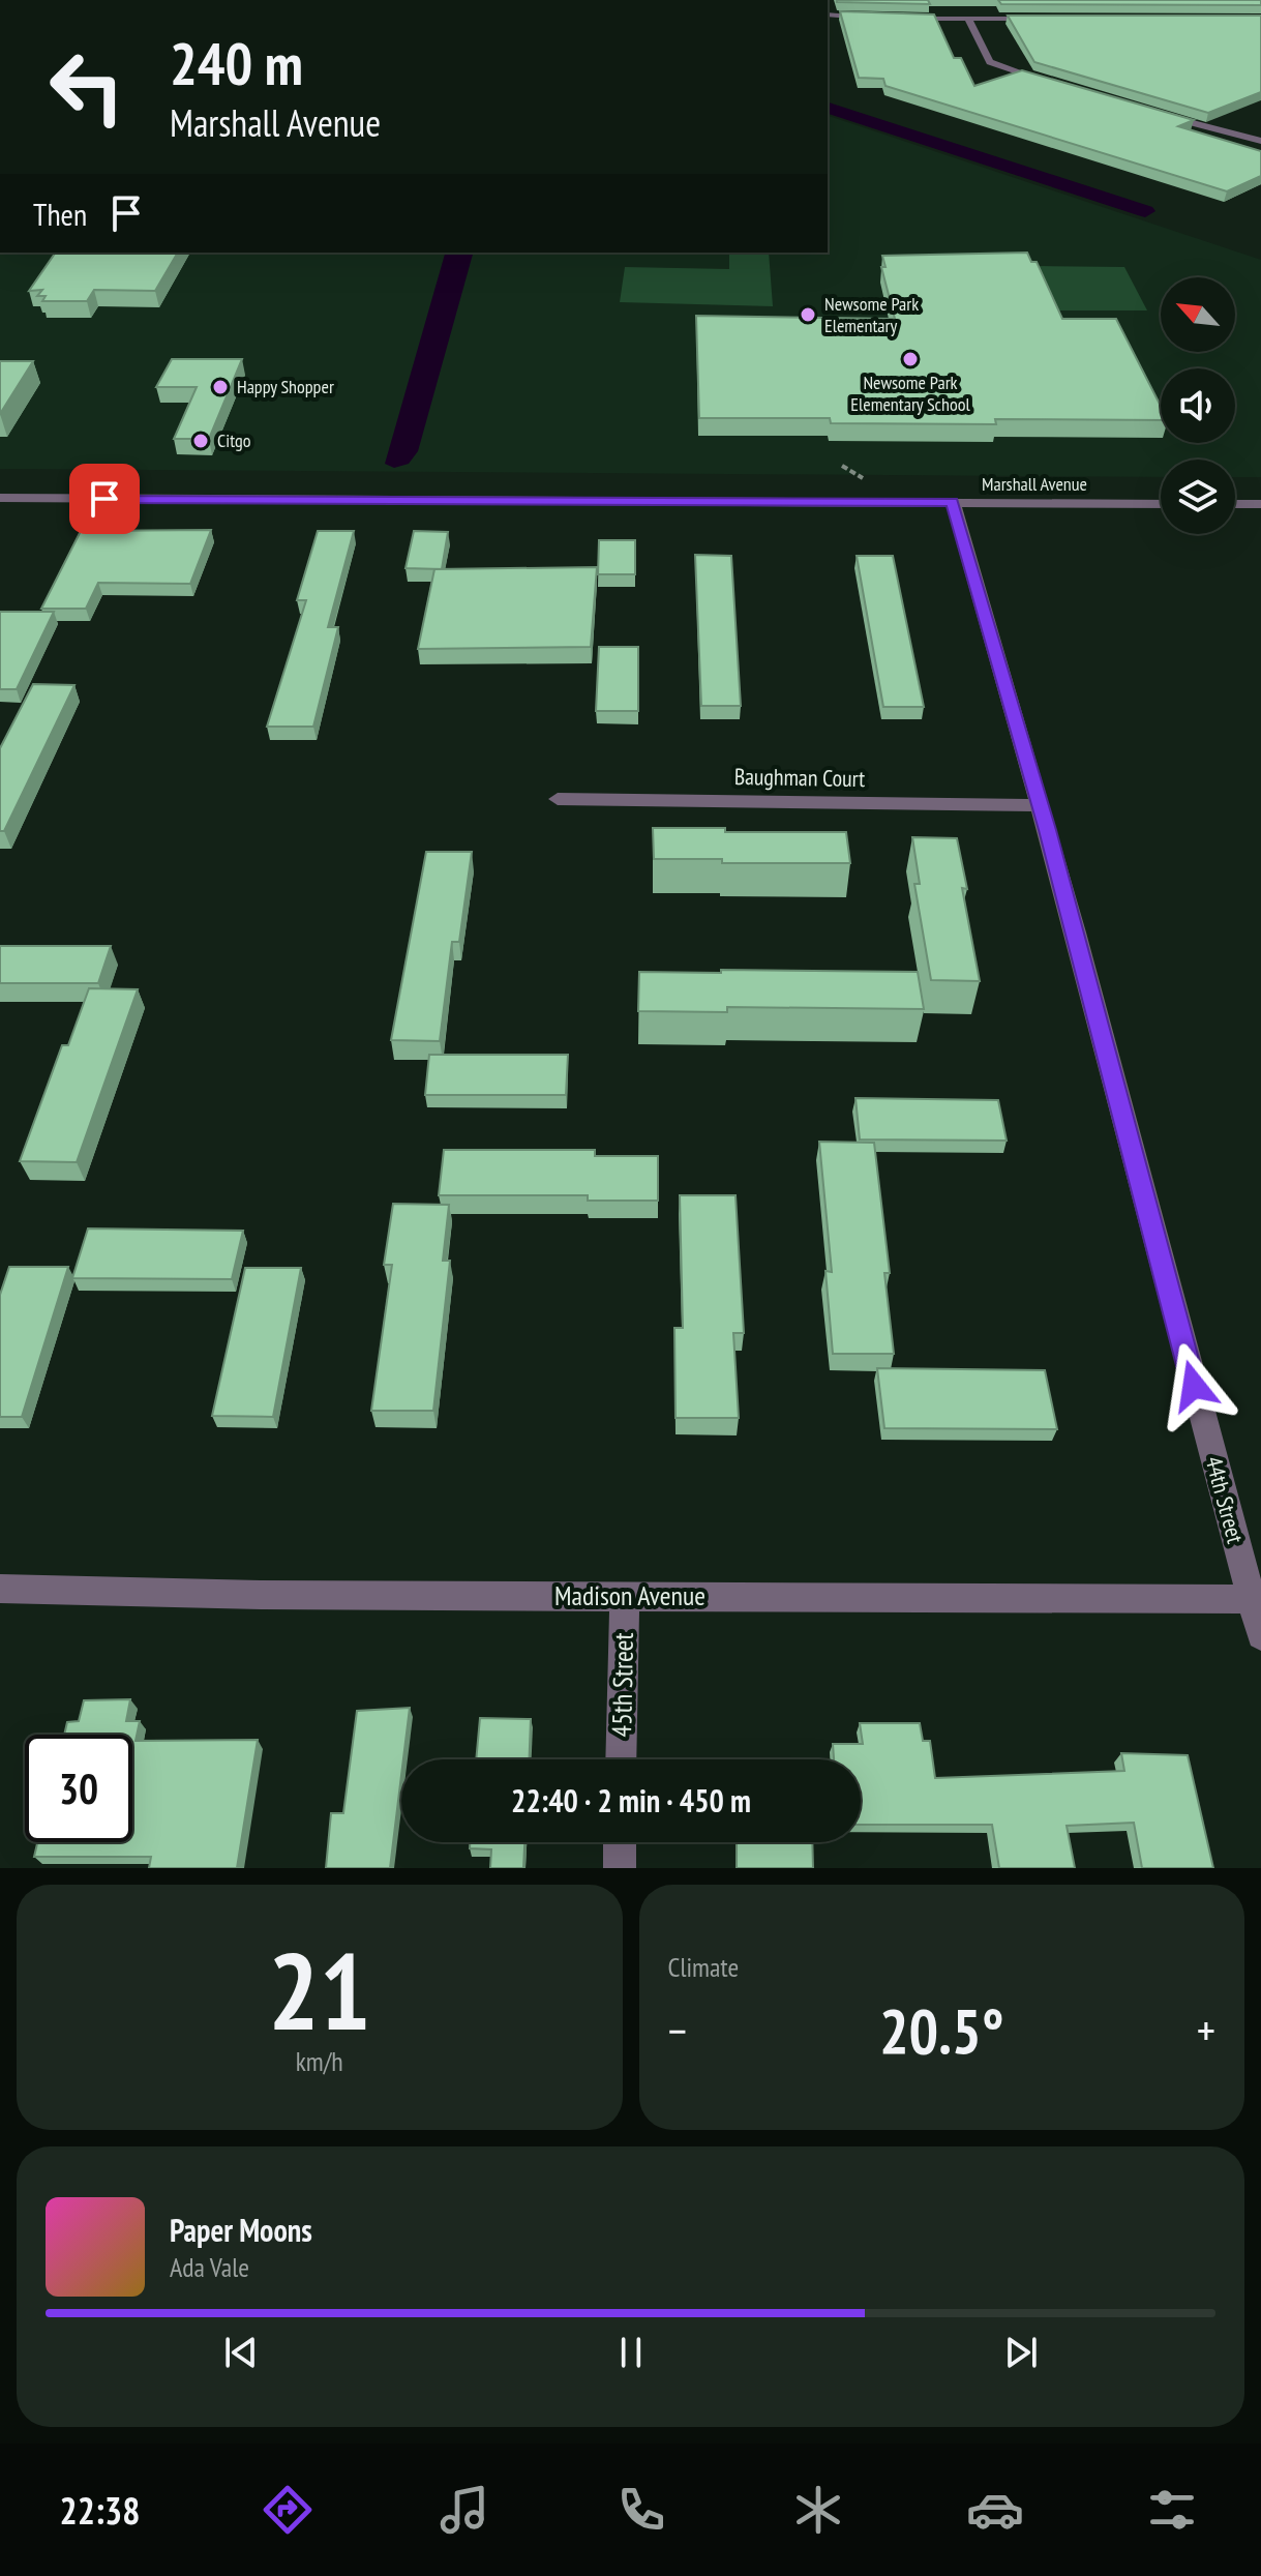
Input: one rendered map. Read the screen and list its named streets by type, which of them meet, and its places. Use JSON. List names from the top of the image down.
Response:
{
  "streets": {
    "street": [
      "Marshall Avenue",
      "Baughman Court",
      "44th Street",
      "Madison Avenue",
      "45th Street"
    ]
  },
  "crossings": [
    ["Marshall Avenue", "44th Street"],
    ["Baughman Court", "44th Street"],
    ["44th Street", "Madison Avenue"],
    ["Madison Avenue", "45th Street"]
  ],
  "places": [
    "Newsome Park Elementary",
    "Newsome Park Elementary School",
    "Happy Shopper",
    "Citgo"
  ],
  "north": "top left",
  "page": {
    "turn": ["240 m", "Marshall Avenue"],
    "then": "Then",
    "limit": "30",
    "trip": "22:40 · 2 min · 450 m",
    "tile": [
      ["21", "km/h"],
      "Climate"
    ],
    "heat": ["−", "20.5°", "+"],
    "song": ["Paper Moons", "Ada Vale"],
    "tabs": "22:38"
  }
}
